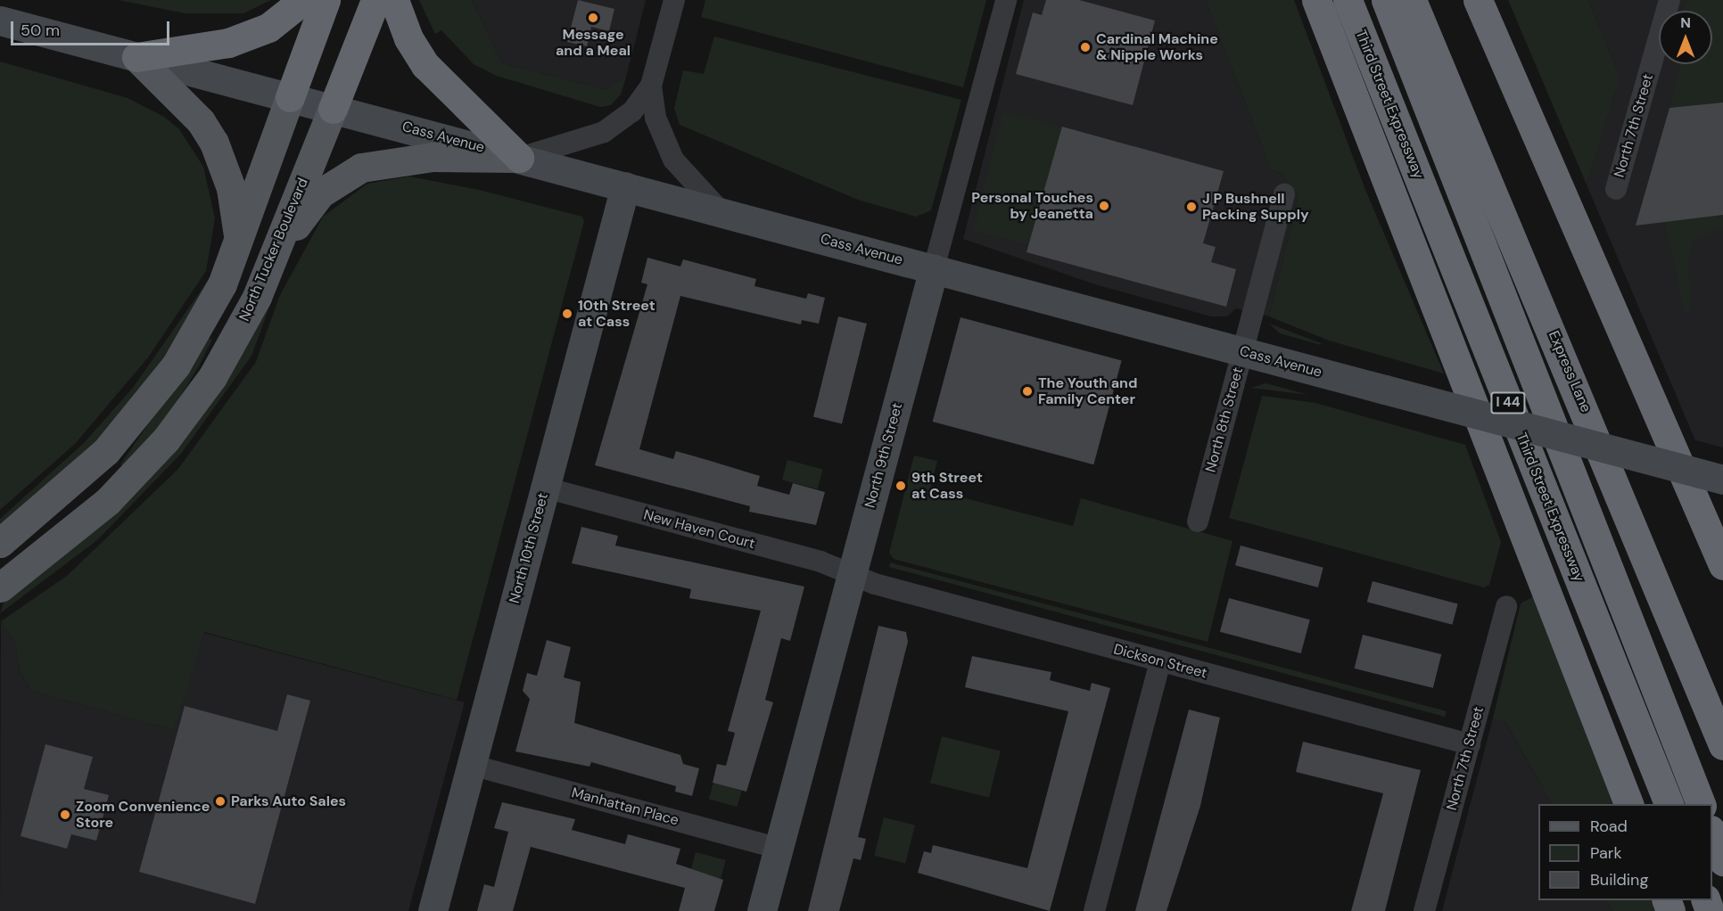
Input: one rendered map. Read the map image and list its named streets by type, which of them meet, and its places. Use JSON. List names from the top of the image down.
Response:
{
  "streets": {
    "highway": ["Third Street Expressway", "Express Lane", "I 44"],
    "main road": [
      "Cass Avenue",
      "North Tucker Boulevard",
      "North 9th Street",
      "North 10th Street"
    ],
    "street": [
      "North 7th Street",
      "North 8th Street",
      "New Haven Court",
      "Dickson Street",
      "Manhattan Place"
    ]
  },
  "crossings": [
    ["North 7th Street", "Dickson Street"],
    ["Cass Avenue", "North Tucker Boulevard"],
    ["Cass Avenue", "North 8th Street"],
    ["Cass Avenue", "North 9th Street"],
    ["Cass Avenue", "North 10th Street"],
    ["North 9th Street", "New Haven Court"],
    ["North 9th Street", "Dickson Street"],
    ["North 9th Street", "Manhattan Place"],
    ["New Haven Court", "North 10th Street"],
    ["New Haven Court", "Dickson Street"],
    ["North 10th Street", "Manhattan Place"]
  ],
  "places": [
    "Message and a Meal",
    "Cardinal Machine & Nipple Works",
    "Personal Touches by Jeanetta",
    "J P Bushnell Packing Supply",
    "10th Street at Cass",
    "The Youth and Family Center",
    "9th Street at Cass",
    "Parks Auto Sales",
    "Zoom Convenience Store"
  ],
  "legend": ["Road", "Park", "Building"],
  "scale_bar": "50 m",
  "north": "top"
}
